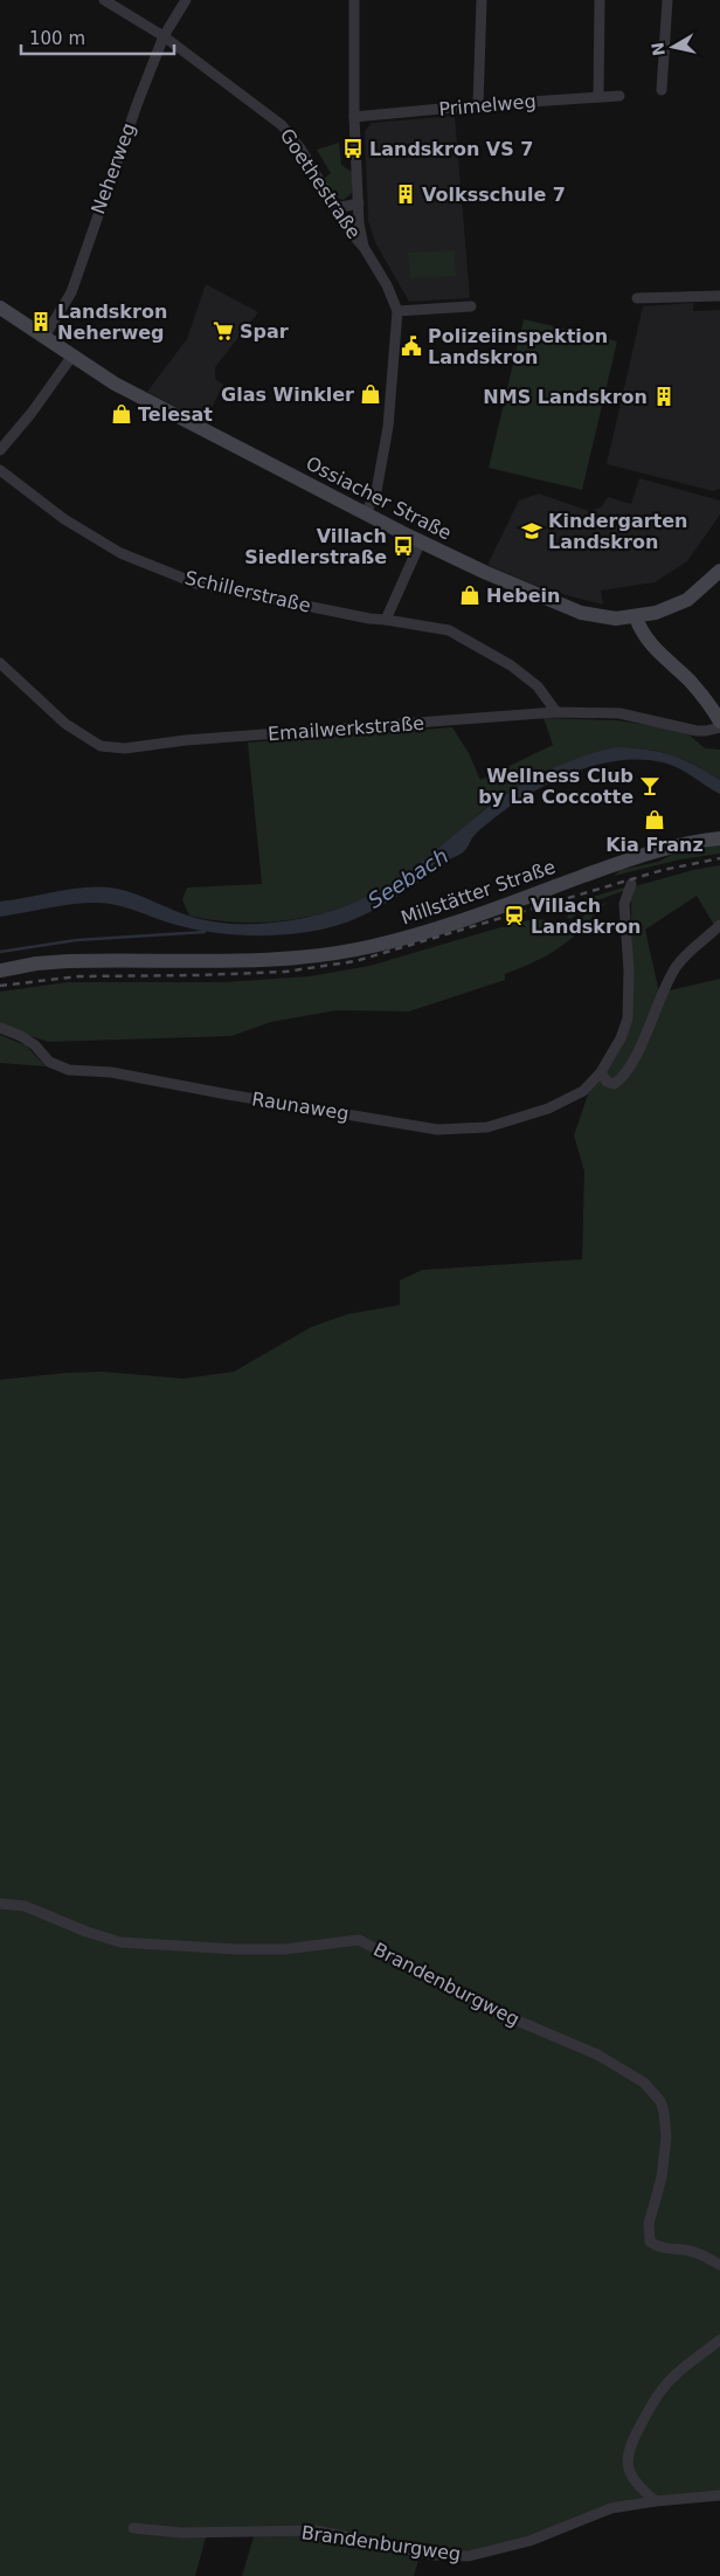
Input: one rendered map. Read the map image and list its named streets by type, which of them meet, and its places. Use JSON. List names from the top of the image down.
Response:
{
  "streets": {
    "street": [
      "Primelweg",
      "Neherweg",
      "Goethestraße",
      "Ossiacher Straße",
      "Schillerstraße",
      "Emailwerkstraße",
      "Millstätter Straße",
      "Raunaweg",
      "Brandenburgweg"
    ]
  },
  "crossings": [
    ["Neherweg", "Goethestraße"],
    ["Neherweg", "Ossiacher Straße"],
    ["Schillerstraße", "Emailwerkstraße"]
  ],
  "water": ["Seebach"],
  "places": {
    "bus stop": ["Landskron VS 7", "Villach Siedlerstraße"],
    "building": ["Volksschule 7", "Landskron Neherweg", "NMS Landskron"],
    "supermarket": ["Spar"],
    "public building": ["Polizeiinspektion Landskron"],
    "shop": [
      "Glas Winkler",
      "Telesat",
      "Hebein",
      "Kia Franz"
    ],
    "school or university": ["Kindergarten Landskron"],
    "bar": ["Wellness Club by La Coccotte"],
    "station": ["Villach Landskron"]
  },
  "scale_bar": "100 m",
  "north": "left"
}
